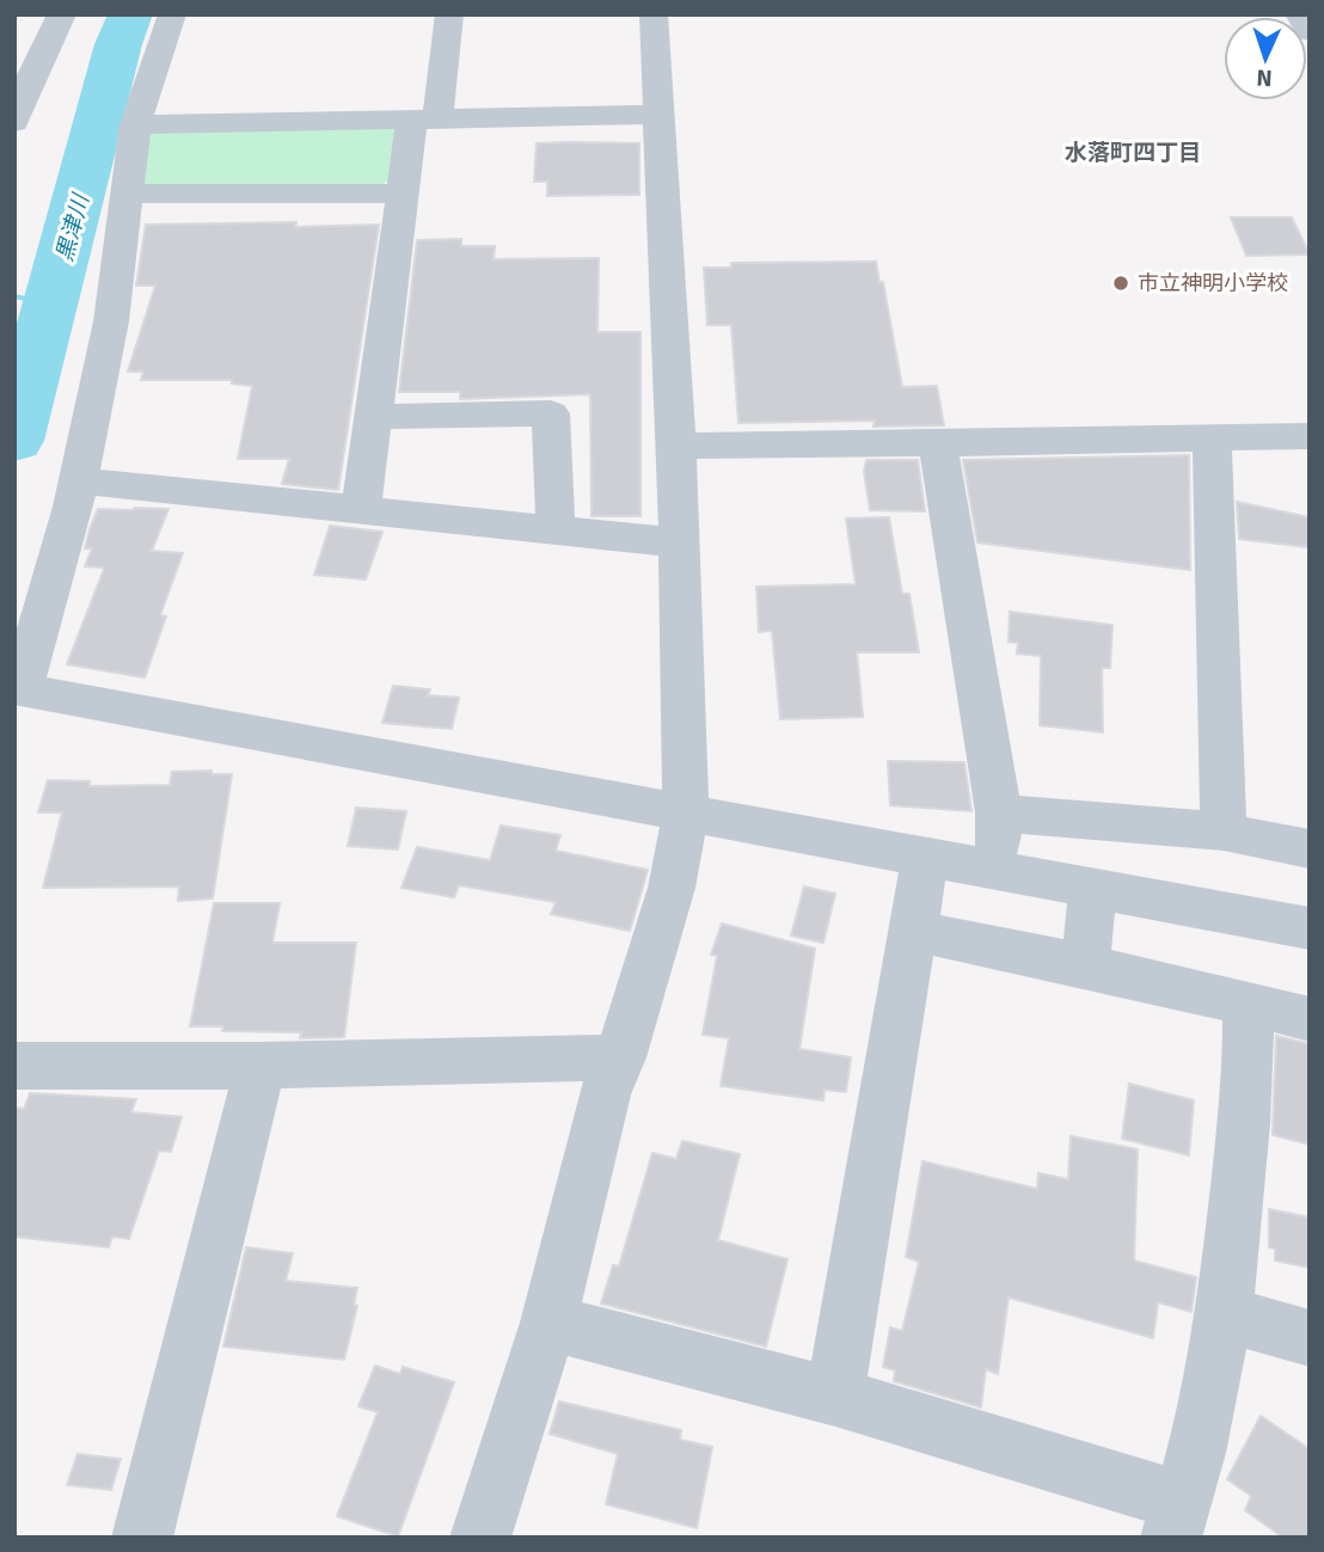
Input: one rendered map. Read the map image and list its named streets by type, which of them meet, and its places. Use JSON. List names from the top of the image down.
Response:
{
  "districts": ["水落町四丁目"],
  "water": ["黒津川"],
  "places": ["市立神明小学校"],
  "north": "bottom"
}
